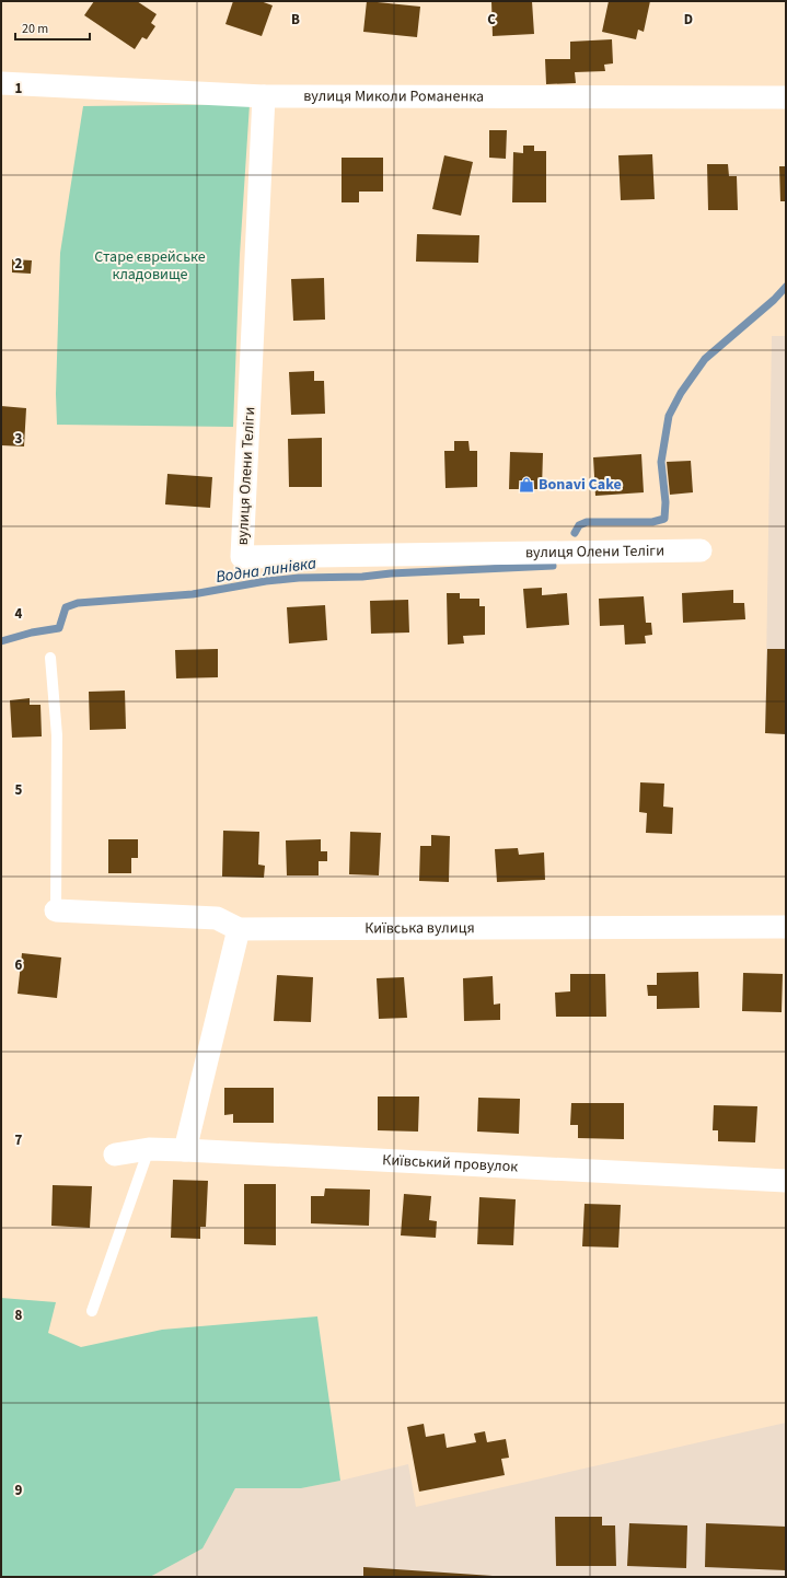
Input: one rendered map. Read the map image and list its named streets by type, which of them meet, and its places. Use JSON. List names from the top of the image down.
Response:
{
  "streets": {
    "street": [
      "вулиця Миколи Романенка",
      "вулиця Олени Теліги",
      "Київська вулиця",
      "Київський провулок"
    ]
  },
  "crossings": [
    ["вулиця Миколи Романенка", "вулиця Олени Теліги"]
  ],
  "water": ["Водна линівка"],
  "parks": ["Старе єврейське кладовище"],
  "places": {
    "shop": ["Bonavi Cake"]
  },
  "scale_bar": "20 m",
  "grid": {
    "columns": ["B", "C", "D"],
    "rows": [
      "1",
      "2",
      "3",
      "4",
      "5",
      "6",
      "7",
      "8",
      "9"
    ]
  }
}
